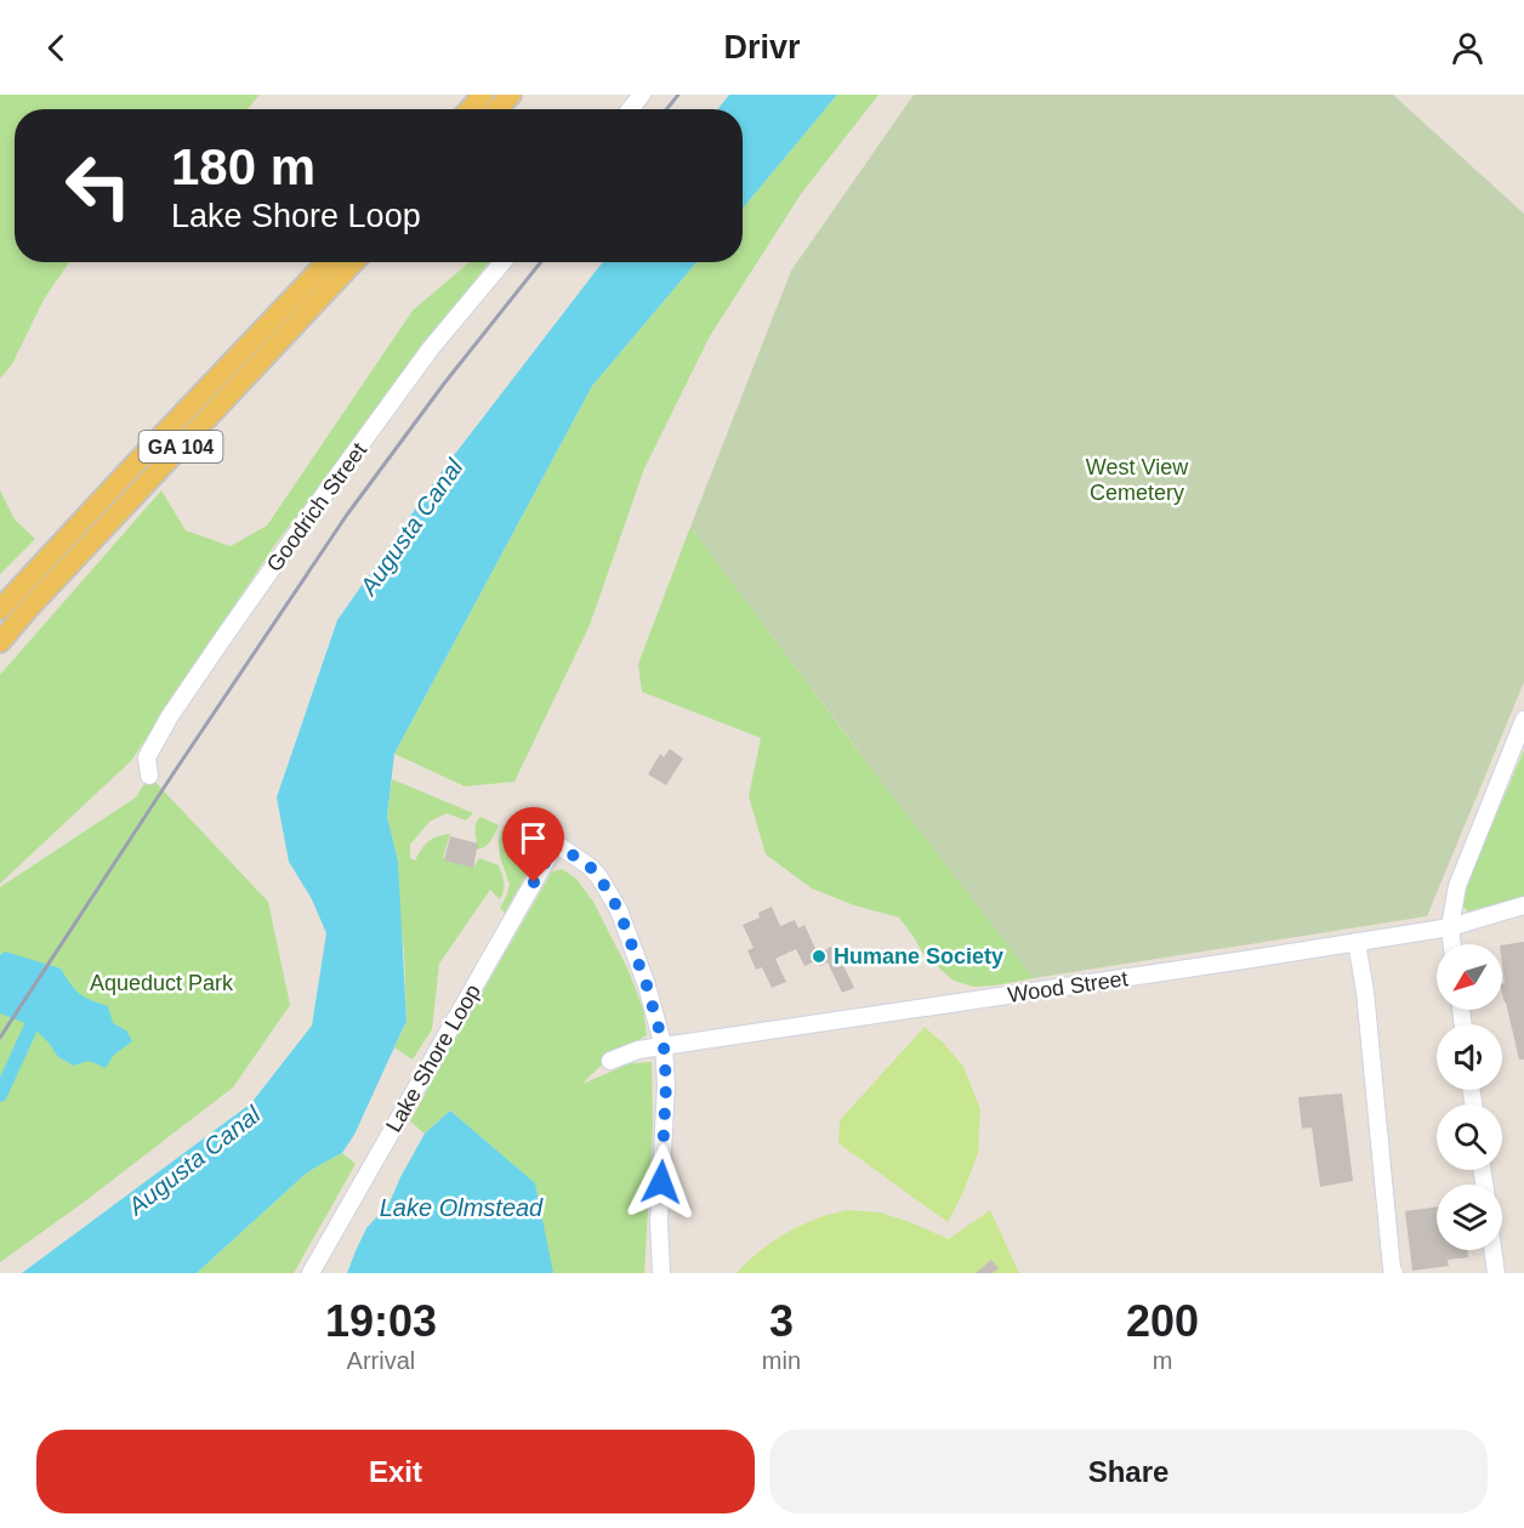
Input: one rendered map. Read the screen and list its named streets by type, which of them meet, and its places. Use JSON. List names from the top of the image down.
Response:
{
  "streets": {
    "main road": ["GA 104"],
    "street": ["Goodrich Street", "Wood Street", "Lake Shore Loop"]
  },
  "crossings": [
    ["Wood Street", "Lake Shore Loop"]
  ],
  "water": ["Augusta Canal", "Lake Olmstead"],
  "parks": ["West View Cemetery", "Aqueduct Park"],
  "places": ["Humane Society"],
  "north": "bottom left",
  "page": {
    "header": "Drivr",
    "turn": ["180 m", "Lake Shore Loop"],
    "eta": [
      "19:03",
      "Arrival",
      "3",
      "min",
      "200",
      "m"
    ],
    "buttons": ["Exit", "Share"]
  }
}
